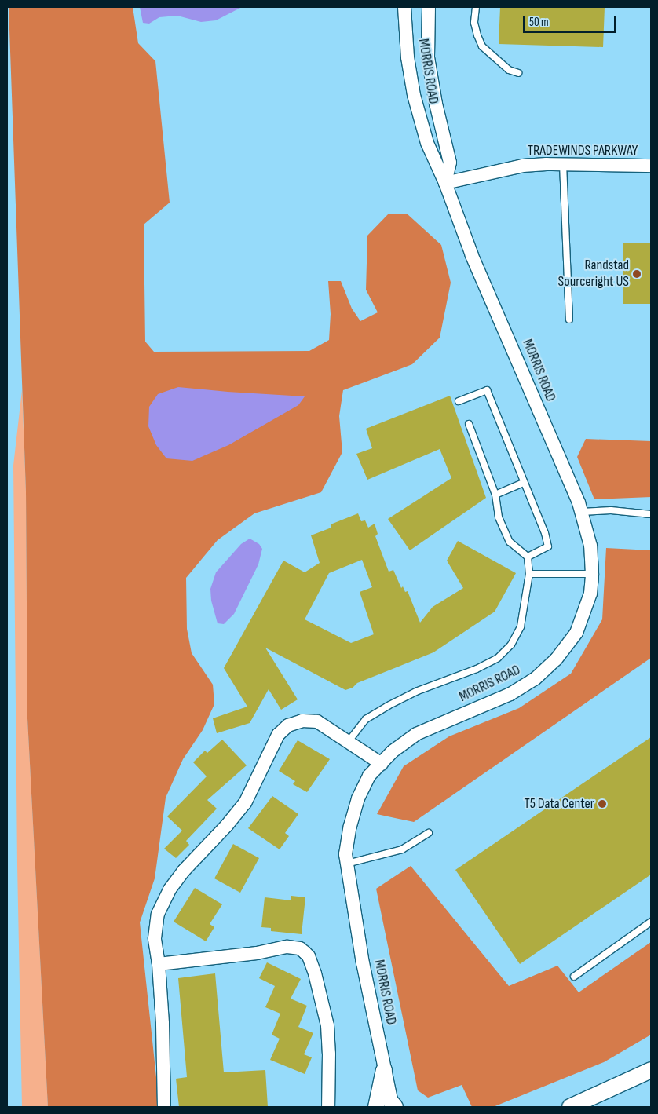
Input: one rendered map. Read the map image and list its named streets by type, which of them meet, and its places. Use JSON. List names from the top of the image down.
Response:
{
  "streets": {
    "street": ["MORRIS ROAD", "TRADEWINDS PARKWAY"]
  },
  "crossings": [
    ["MORRIS ROAD", "TRADEWINDS PARKWAY"]
  ],
  "places": ["Randstad Sourceright US", "T5 Data Center"],
  "scale_bar": "50 m"
}
